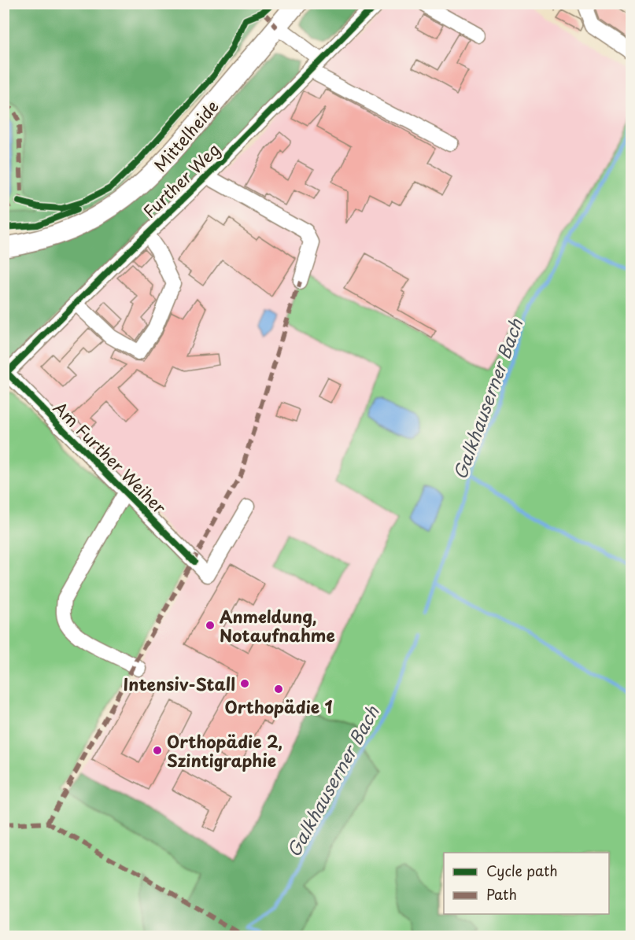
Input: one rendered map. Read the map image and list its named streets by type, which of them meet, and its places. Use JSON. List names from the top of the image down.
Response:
{
  "streets": {
    "main road": ["Mittelheide"],
    "street": ["Further Weg", "Am Further Weiher"]
  },
  "crossings": [
    ["Further Weg", "Am Further Weiher"]
  ],
  "water": ["Galkhauserner Bach"],
  "places": [
    "Anmeldung, Notaufnahme",
    "Intensiv-Stall",
    "Orthopädie 1",
    "Orthopädie 2, Szintigraphie"
  ],
  "legend": ["Cycle path", "Path"]
}
